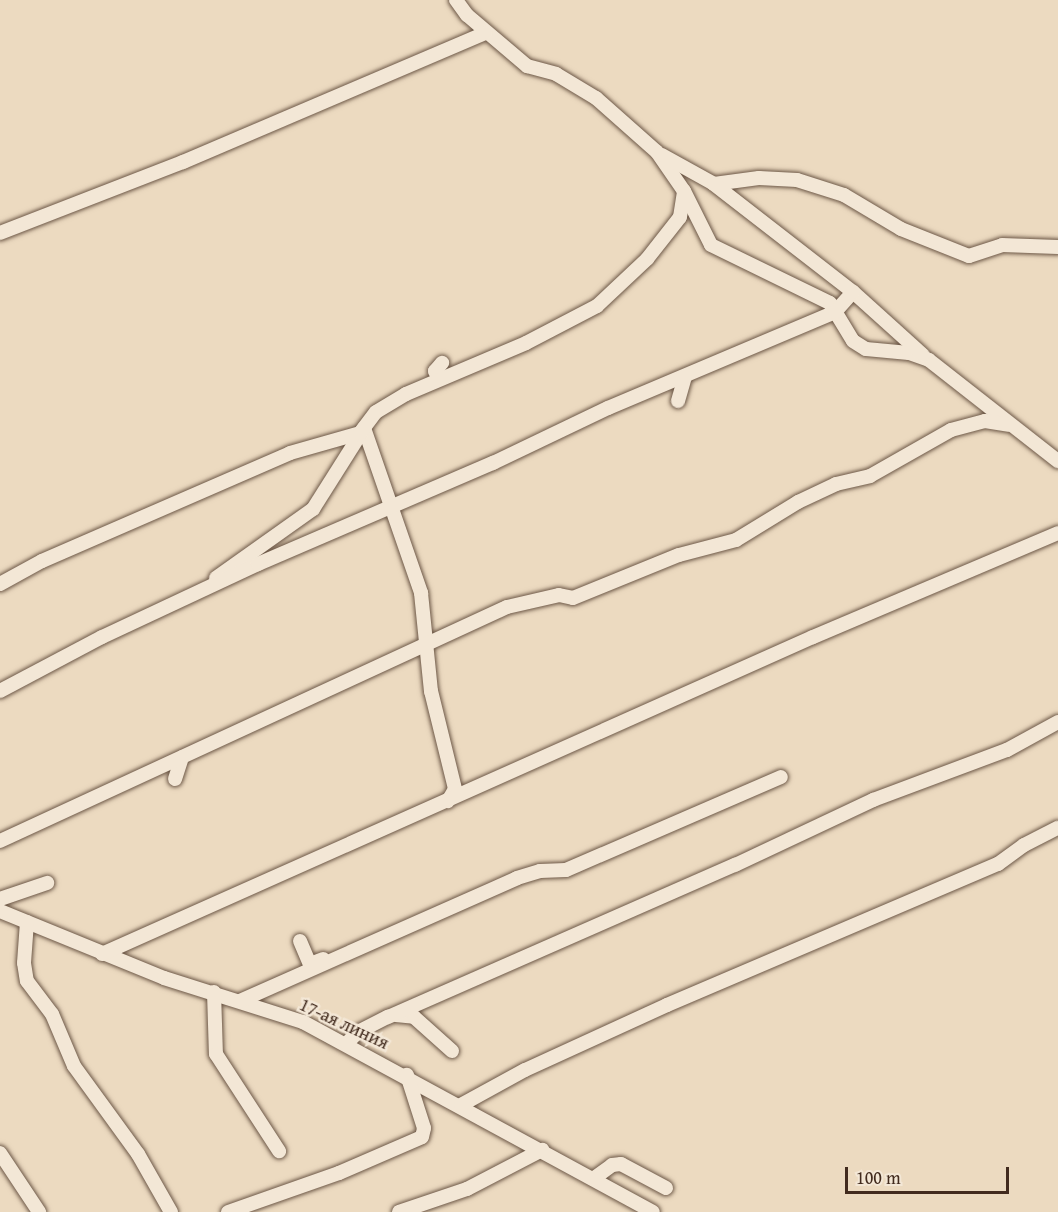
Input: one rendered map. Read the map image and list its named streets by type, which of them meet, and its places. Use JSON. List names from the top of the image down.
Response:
{
  "streets": {
    "street": ["17-ая линия"]
  },
  "scale_bar": "100 m"
}
